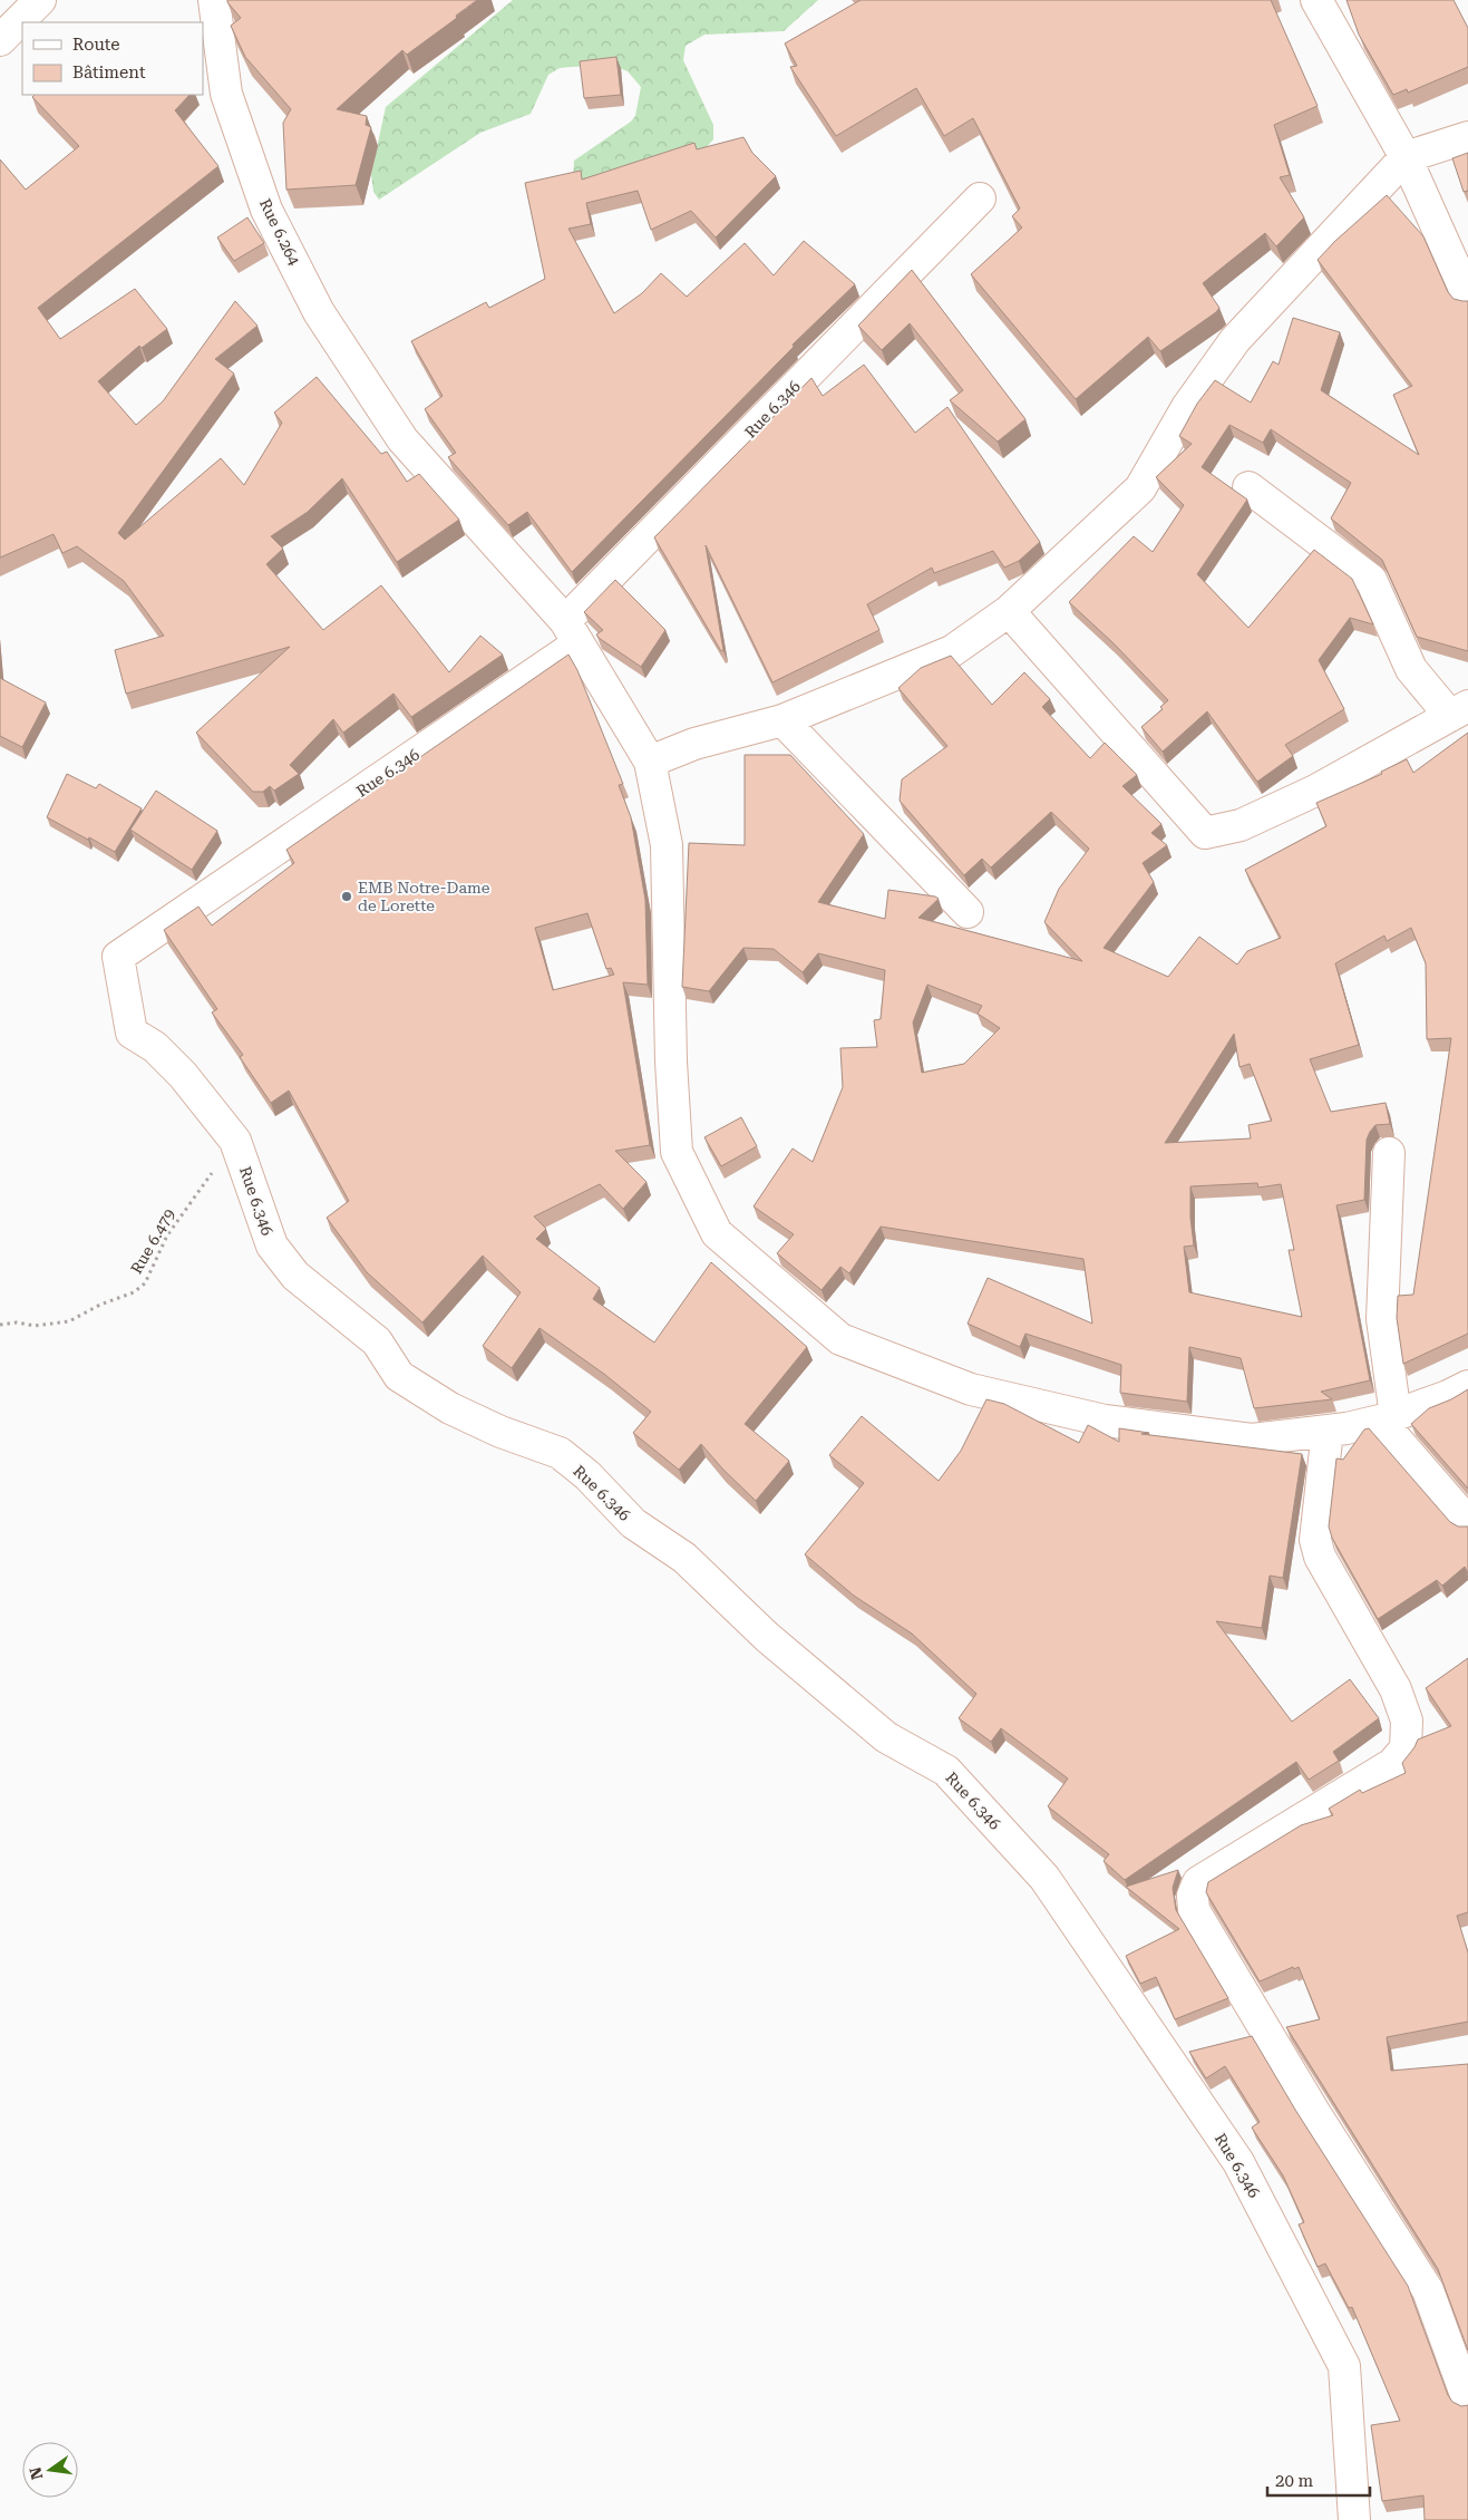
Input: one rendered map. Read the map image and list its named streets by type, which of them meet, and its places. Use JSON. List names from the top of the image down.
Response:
{
  "streets": {
    "street": ["Rue 6.264", "Rue 6.346"],
    "path": ["Rue 6.479"]
  },
  "crossings": [
    ["Rue 6.264", "Rue 6.346"],
    ["Rue 6.346", "Rue 6.479"]
  ],
  "places": ["EMB Notre-Dame de Lorette"],
  "legend": ["Route", "Bâtiment"],
  "scale_bar": "20 m",
  "north": "left"
}
